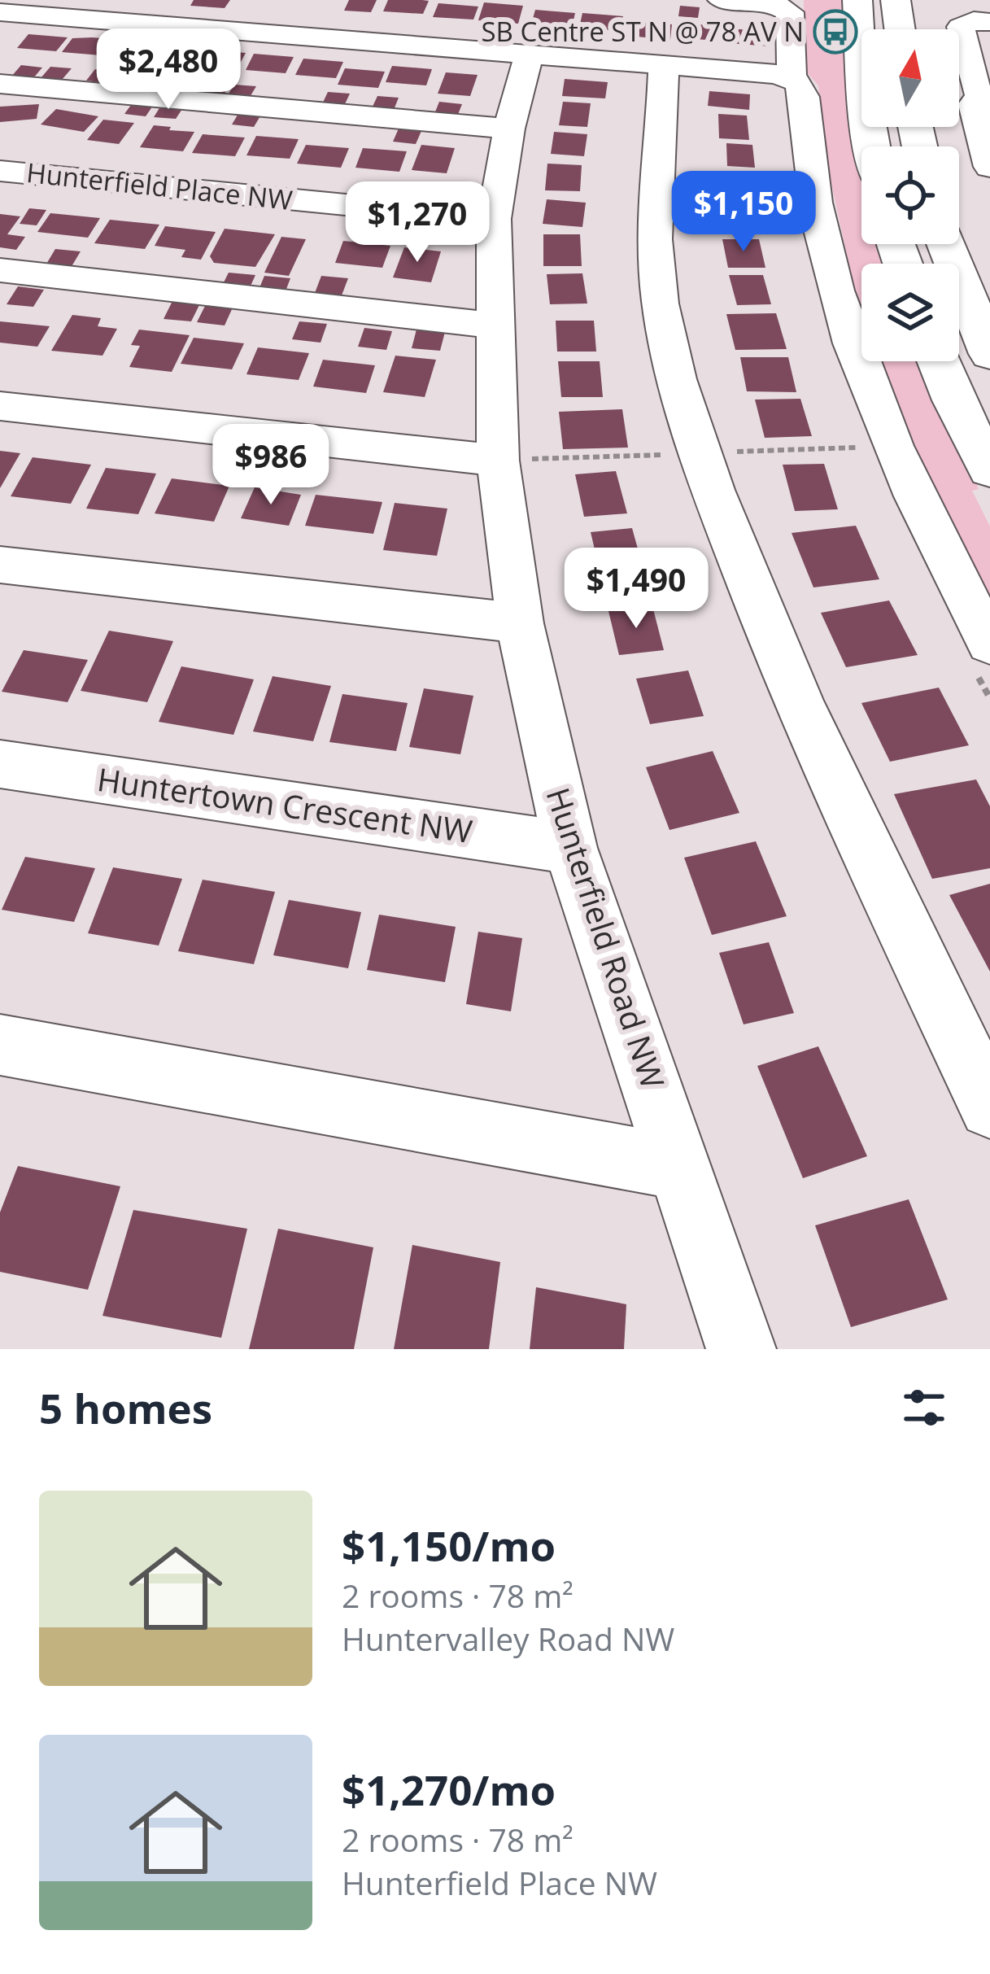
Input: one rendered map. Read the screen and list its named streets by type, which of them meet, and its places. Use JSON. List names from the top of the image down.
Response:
{
  "streets": {
    "street": ["Hunterfield Place NW", "Huntertown Crescent NW", "Hunterfield Road NW"]
  },
  "crossings": [
    ["Hunterfield Place NW", "Hunterfield Road NW"],
    ["Huntertown Crescent NW", "Hunterfield Road NW"]
  ],
  "places": {
    "bus stop": ["SB Centre ST N @ 78 AV N"]
  },
  "north": "top",
  "page": {
    "price": [
      "$2,480",
      "$1,150",
      "$1,270",
      "$986",
      "$1,490"
    ],
    "heading": "5 homes",
    "list": [
      {
        "name": "$1,150/mo",
        "note": "2 rooms · 78 m² · Huntervalley Road NW"
      },
      {
        "name": "$1,270/mo",
        "note": "2 rooms · 78 m² · Hunterfield Place NW"
      }
    ]
  }
}
